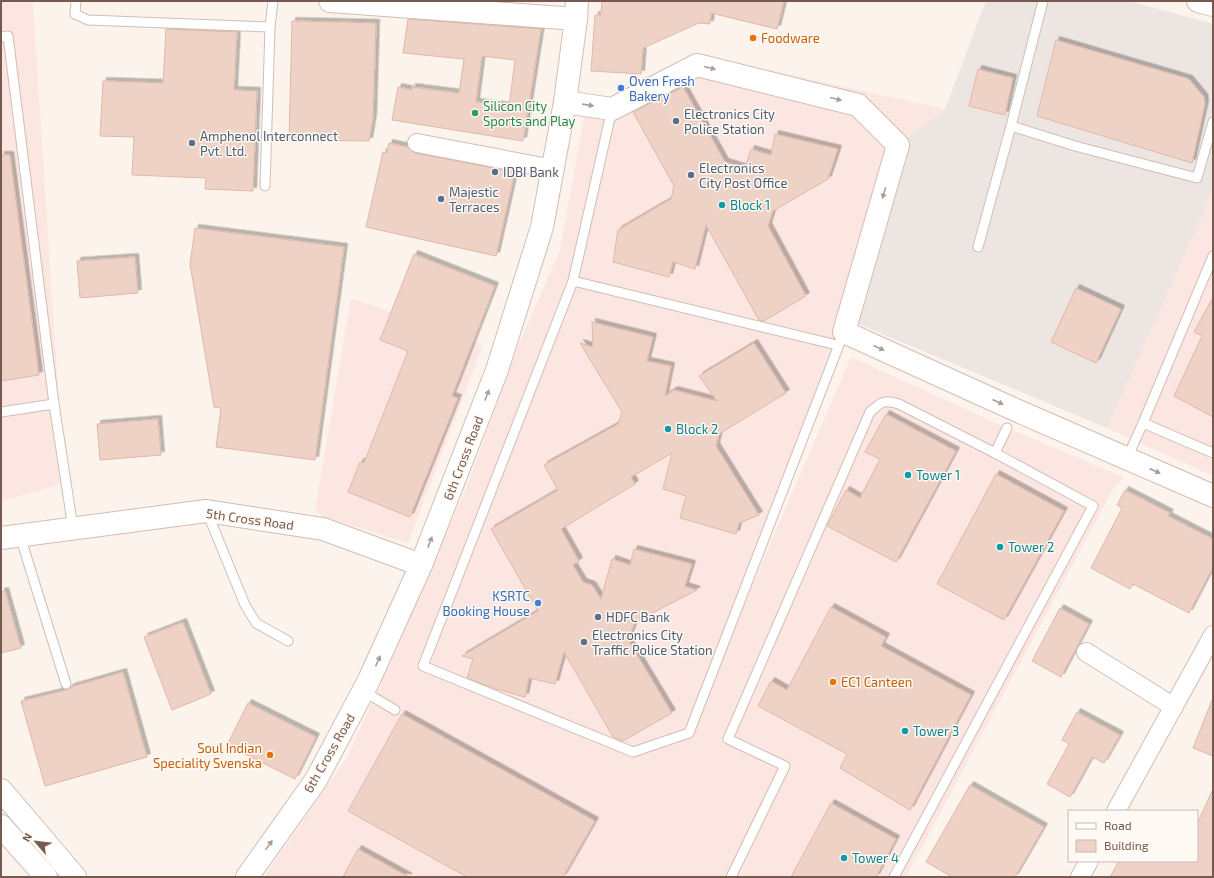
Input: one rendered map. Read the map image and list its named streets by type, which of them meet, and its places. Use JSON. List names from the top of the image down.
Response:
{
  "streets": {
    "street": ["6th Cross Road", "5th Cross Road"]
  },
  "crossings": [
    ["6th Cross Road", "5th Cross Road"]
  ],
  "one_way": ["6th Cross Road"],
  "places": [
    "Foodware",
    "Oven Fresh Bakery",
    "Silicon City Sports and Play",
    "Electronics City Police Station",
    "Amphenol Interconnect Pvt. Ltd.",
    "IDBI Bank",
    "Electronics City Post Office",
    "Majestic Terraces",
    "Block 1",
    "Block 2",
    "Tower 1",
    "Tower 2",
    "KSRTC Booking House",
    "HDFC Bank",
    "Electronics City Traffic Police Station",
    "EC1 Canteen",
    "Tower 3",
    "Soul Indian Speciality Svenska",
    "Tower 4"
  ],
  "legend": ["Road", "Building"],
  "north": "top left"
}
